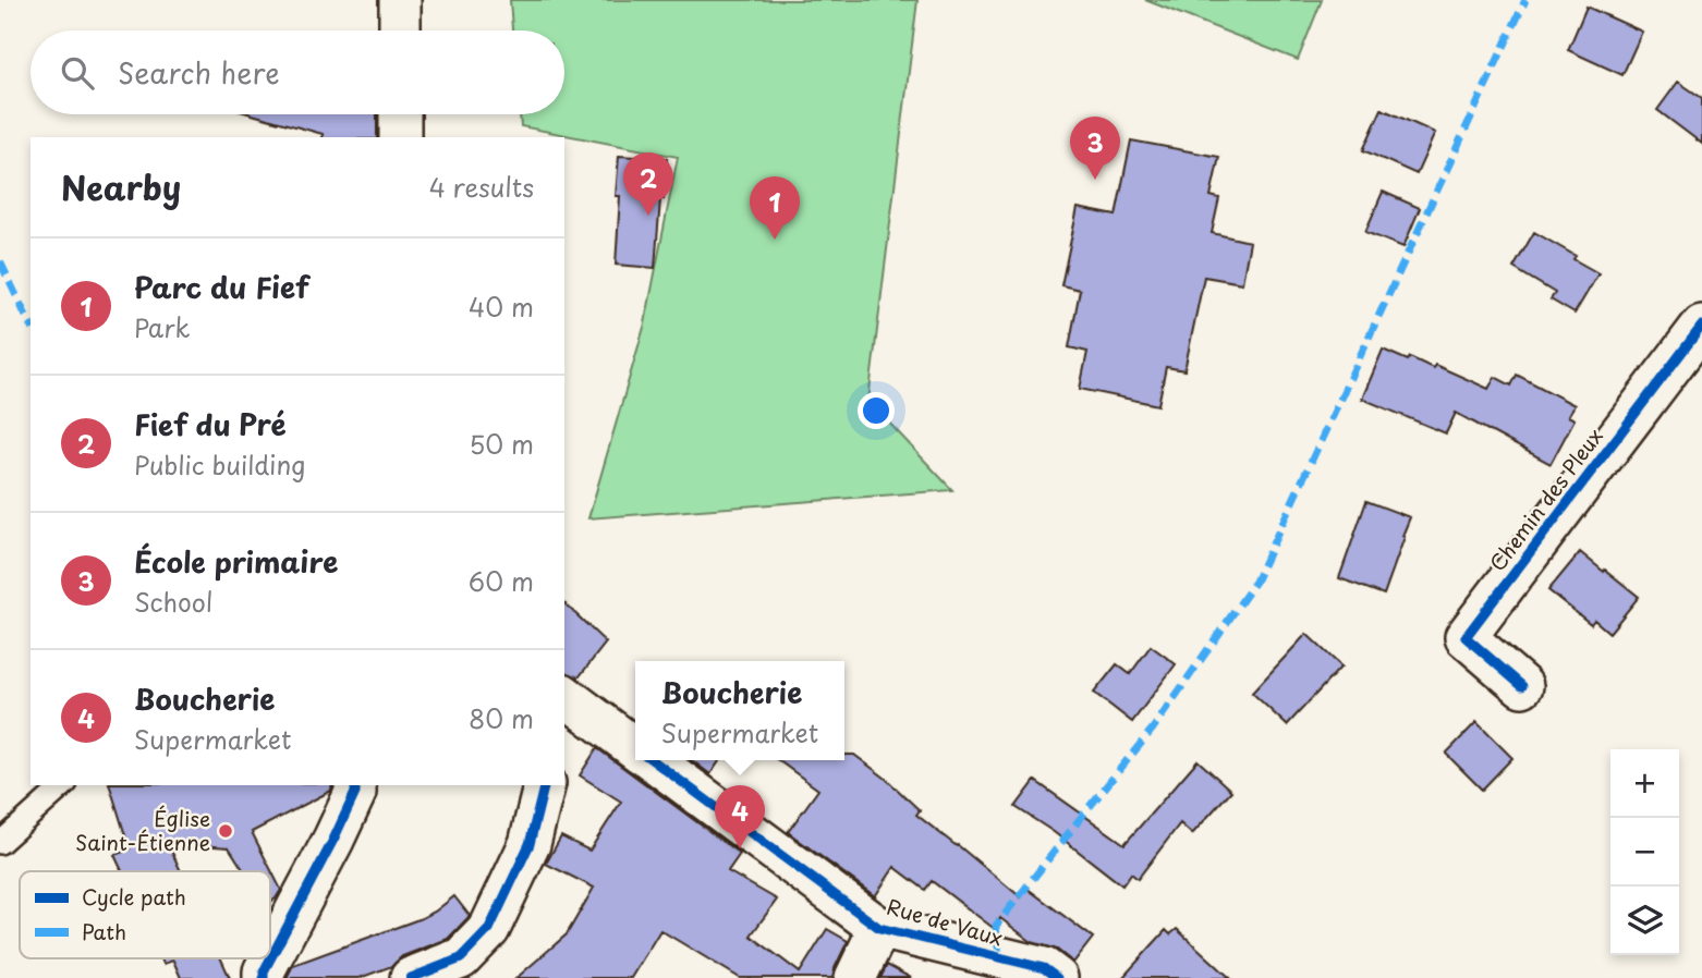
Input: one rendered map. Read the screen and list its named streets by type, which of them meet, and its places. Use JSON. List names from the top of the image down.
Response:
{
  "streets": {
    "street": ["Chemin des Pleux", "Rue de Vaux"]
  },
  "places": ["Église Saint-Étienne"],
  "legend": ["Cycle path", "Path"],
  "page": {
    "search": "Search here",
    "pins": [
      "3",
      "2",
      "1",
      "4"
    ],
    "heading": ["Nearby", "4 results"],
    "list": [
      {
        "mark": "1",
        "name": "Parc du Fief",
        "note": "Park",
        "value": "40 m"
      },
      {
        "mark": "2",
        "name": "Fief du Pré",
        "note": "Public building",
        "value": "50 m"
      },
      {
        "mark": "3",
        "name": "École primaire",
        "note": "School",
        "value": "60 m"
      },
      {
        "mark": "4",
        "name": "Boucherie",
        "note": "Supermarket",
        "value": "80 m"
      }
    ],
    "popup": ["Boucherie", "Supermarket"],
    "map_buttons": ["+", "−"]
  }
}
